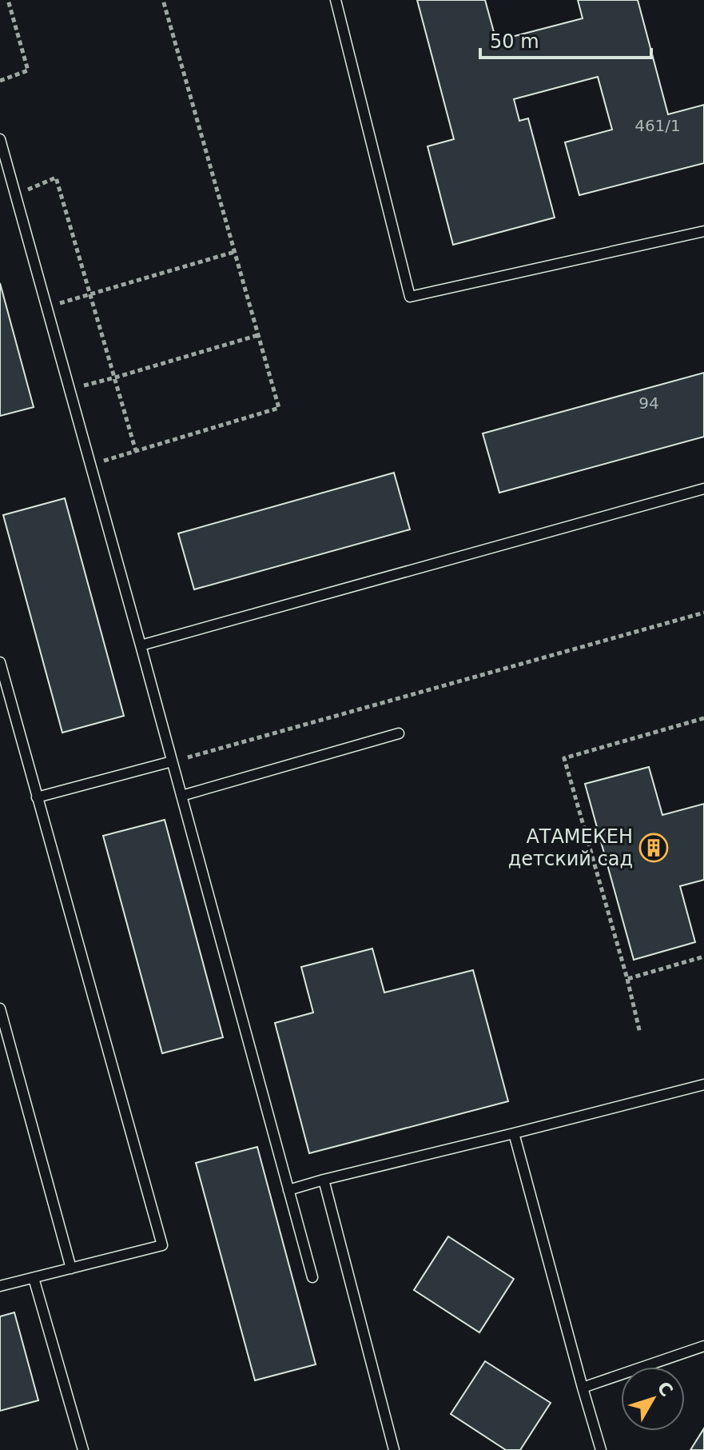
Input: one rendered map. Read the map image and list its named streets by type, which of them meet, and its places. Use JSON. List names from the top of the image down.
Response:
{
  "places": {
    "building": ["АТАМЕКЕН детский сад"]
  },
  "house_numbers": ["461/1", "94"],
  "scale_bar": "50 m",
  "north": "top right"
}
